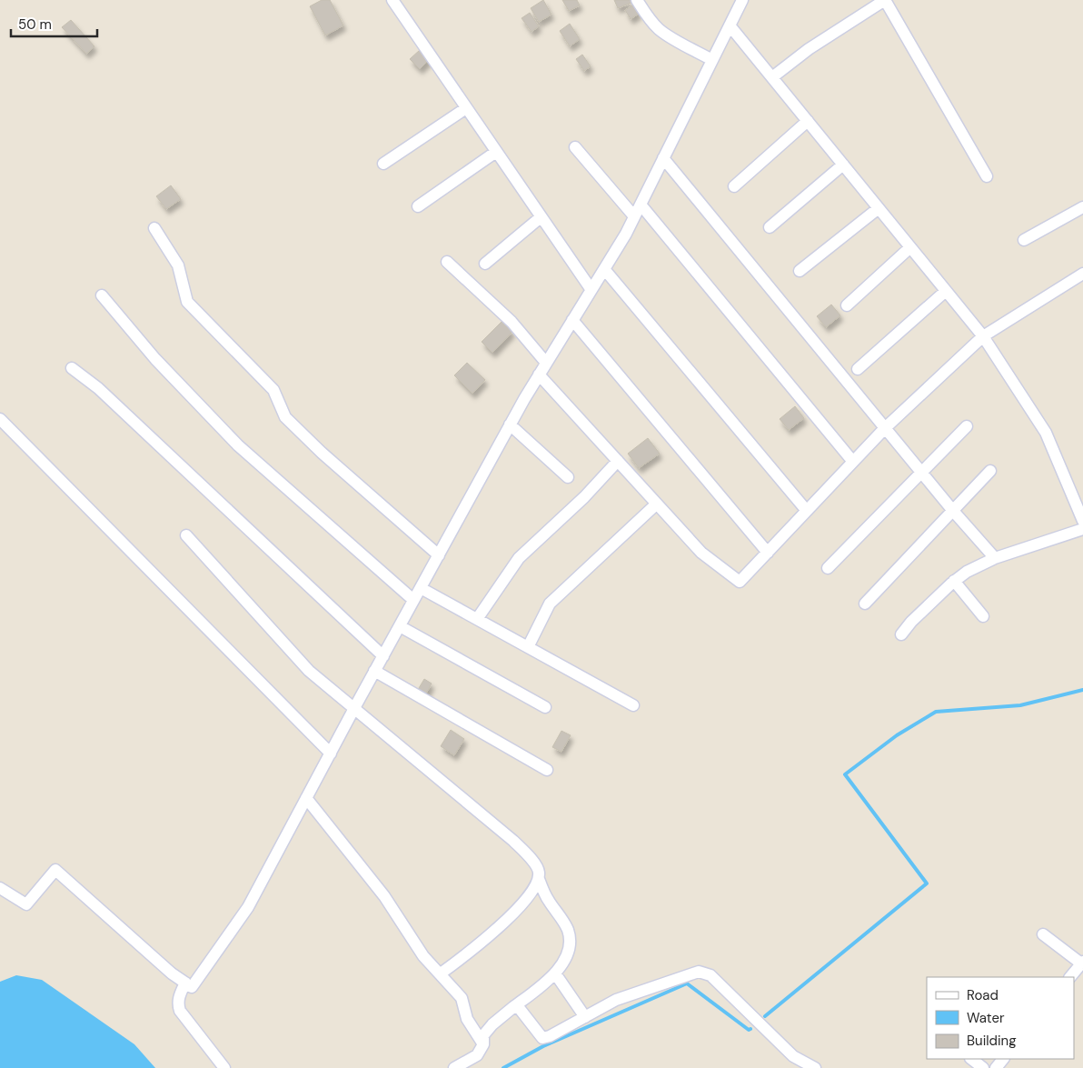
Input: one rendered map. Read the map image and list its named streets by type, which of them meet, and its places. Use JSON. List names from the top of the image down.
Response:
{
  "legend": ["Road", "Water", "Building"],
  "scale_bar": "50 m"
}
